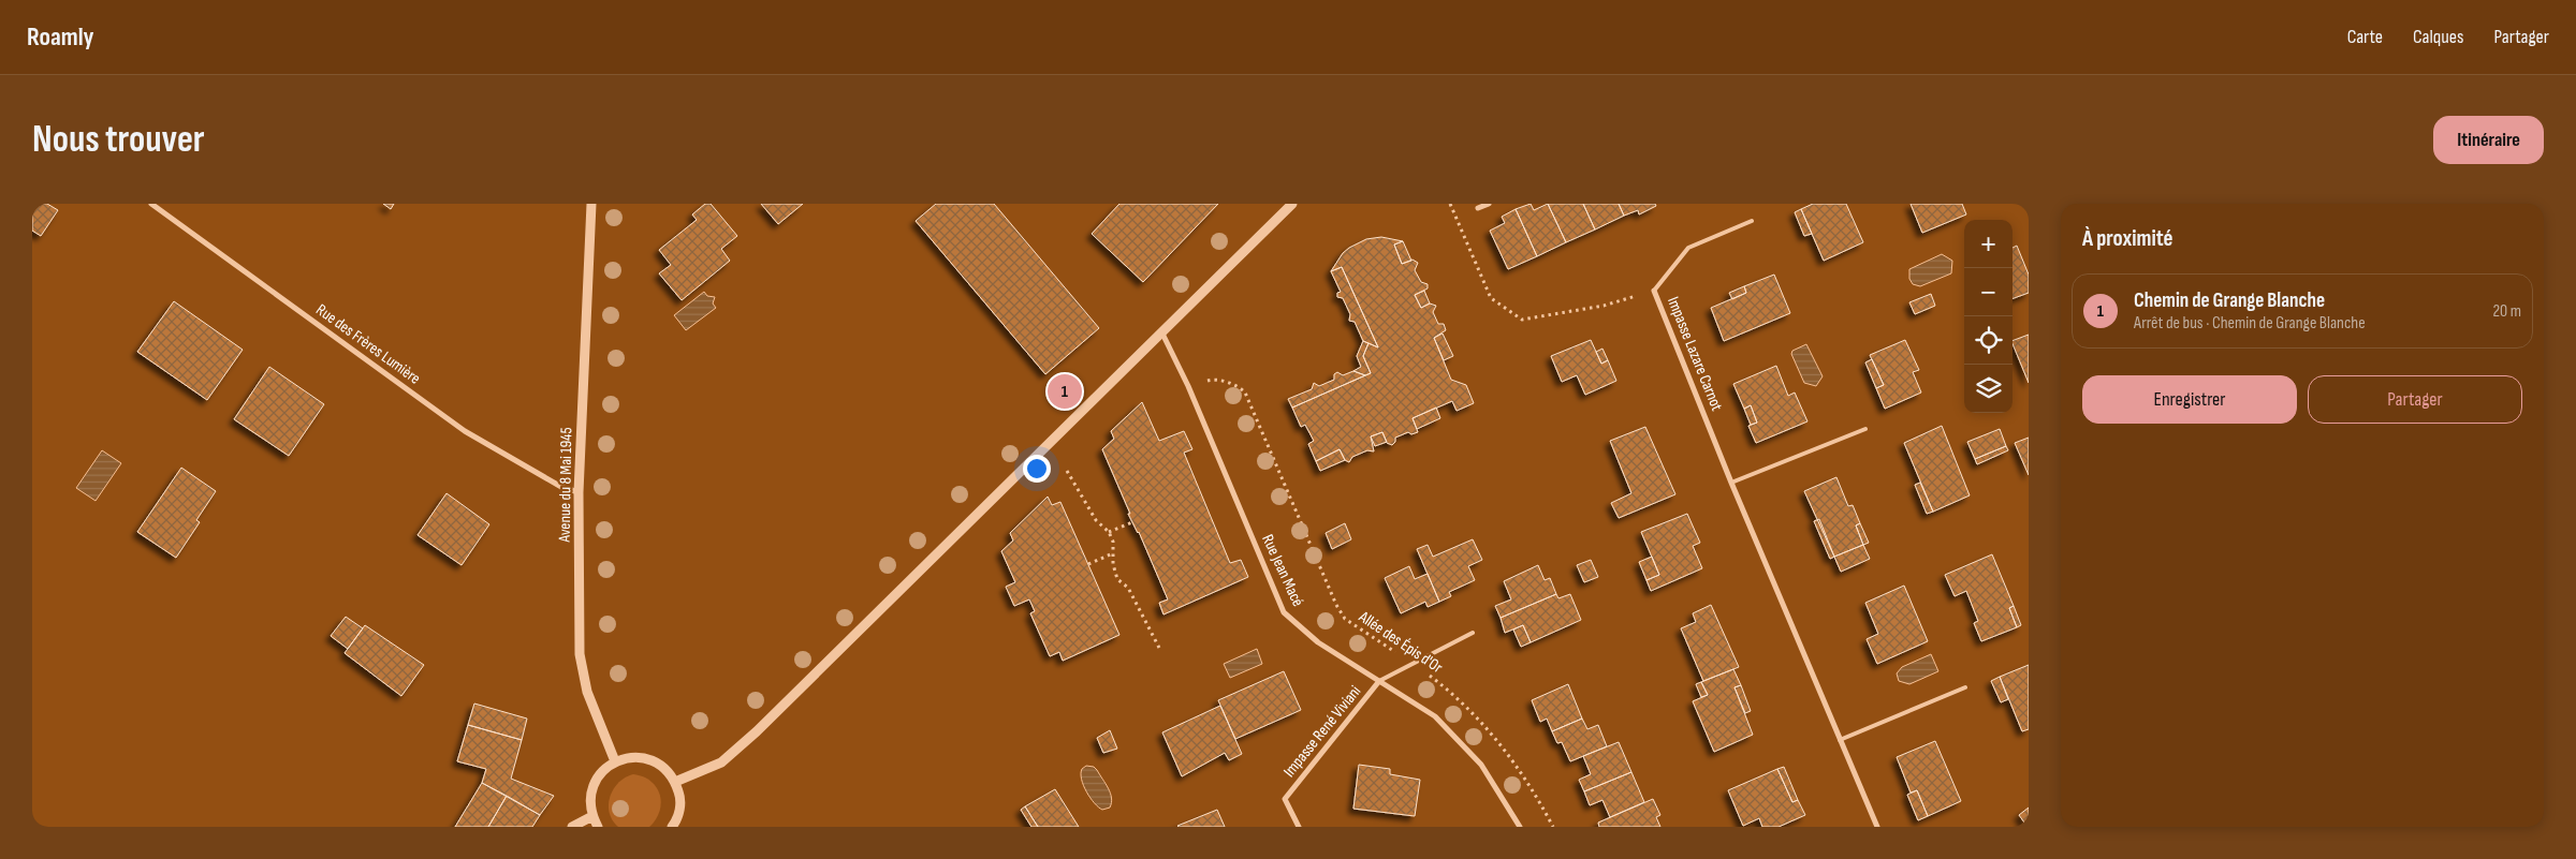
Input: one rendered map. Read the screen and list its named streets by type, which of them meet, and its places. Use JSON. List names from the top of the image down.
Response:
{
  "streets": {
    "street": [
      "Rue des Frères Lumière",
      "Impasse Lazare Carnot",
      "Avenue du 8 Mai 1945",
      "Rue Jean Macé",
      "Impasse René Viviani"
    ],
    "path": ["Allée des Épis d'Or"]
  },
  "crossings": [
    ["Rue des Frères Lumière", "Avenue du 8 Mai 1945"],
    ["Rue Jean Macé", "Allée des Épis d'Or"],
    ["Rue Jean Macé", "Impasse René Viviani"]
  ],
  "page": {
    "header": "Roamly",
    "nav": ["Carte", "Calques", "Partager"],
    "buttons": [
      "Itinéraire",
      ["Enregistrer", "Partager"]
    ],
    "title": "Nous trouver",
    "heading": "À proximité",
    "map_buttons": ["+", "−"],
    "list": [
      {
        "mark": "1",
        "name": "Chemin de Grange Blanche",
        "note": "Arrêt de bus · Chemin de Grange Blanche",
        "value": "20 m"
      }
    ],
    "pins": "1"
  }
}
